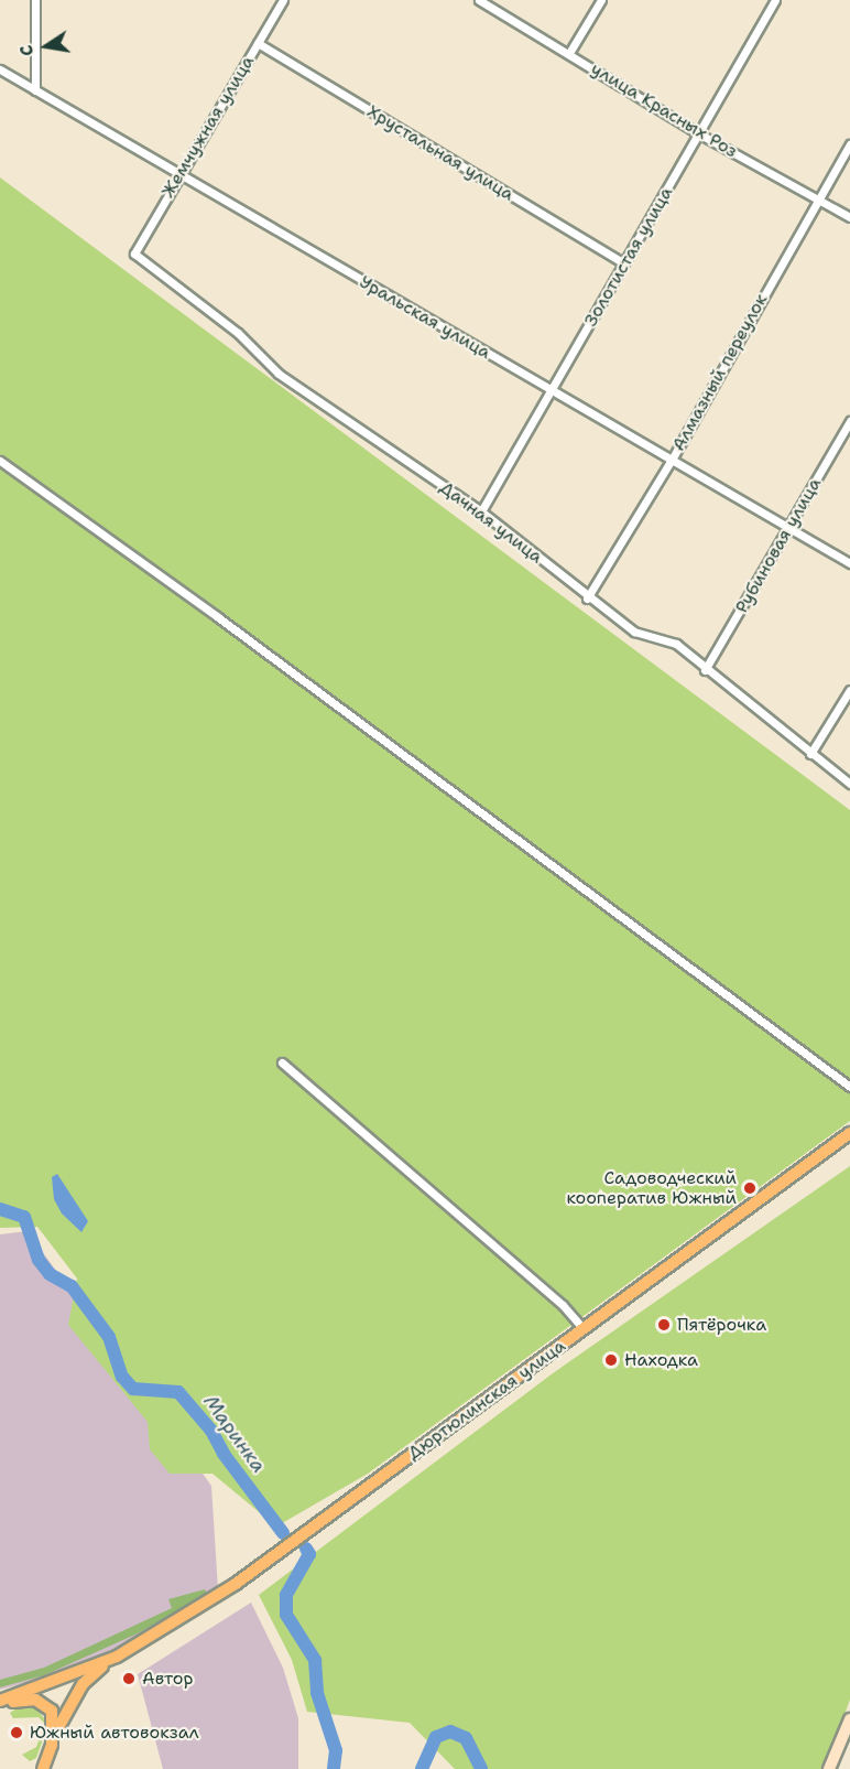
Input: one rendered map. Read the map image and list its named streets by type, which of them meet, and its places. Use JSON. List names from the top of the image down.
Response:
{
  "streets": {
    "main road": ["Дюртюлинская улица"],
    "street": [
      "улица Красных Роз",
      "Жемчужная улица",
      "Хрустальная улица",
      "Золотистая улица",
      "Уральская улица",
      "Алмазный переулок",
      "Дачная улица",
      "Рубиновая улица"
    ]
  },
  "crossings": [
    ["улица Красных Роз", "Золотистая улица"],
    ["улица Красных Роз", "Алмазный переулок"],
    ["Жемчужная улица", "Хрустальная улица"],
    ["Жемчужная улица", "Уральская улица"],
    ["Жемчужная улица", "Дачная улица"],
    ["Хрустальная улица", "Золотистая улица"],
    ["Золотистая улица", "Уральская улица"],
    ["Золотистая улица", "Дачная улица"],
    ["Уральская улица", "Алмазный переулок"],
    ["Уральская улица", "Рубиновая улица"],
    ["Алмазный переулок", "Дачная улица"],
    ["Дачная улица", "Рубиновая улица"]
  ],
  "water": ["Маринка"],
  "places": [
    "Садоводческий кооператив Южный",
    "Пятёрочка",
    "Находка",
    "Автор",
    "Южный автовокзал"
  ],
  "north": "left"
}
